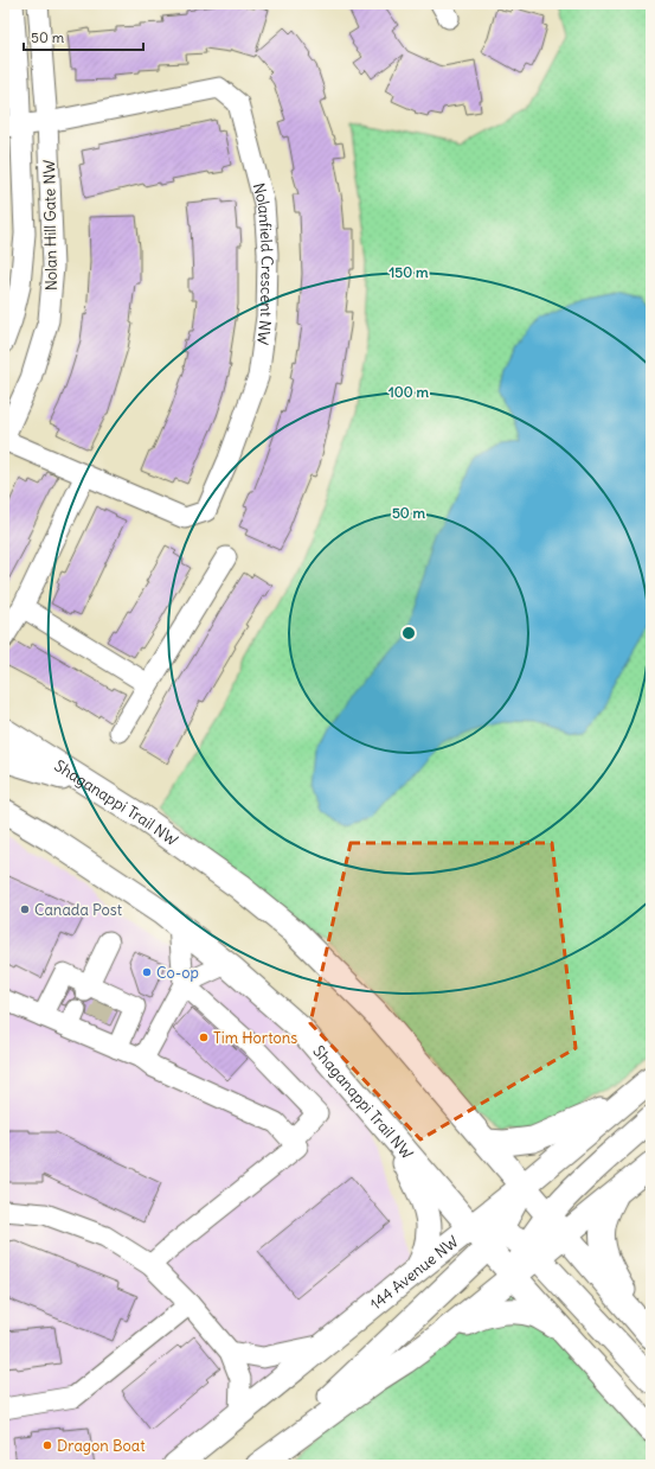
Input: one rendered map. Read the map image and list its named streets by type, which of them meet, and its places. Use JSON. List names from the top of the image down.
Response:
{
  "streets": {
    "main road": ["Shaganappi Trail NW", "144 Avenue NW"],
    "street": ["Nolan Hill Gate NW", "Nolanfield Crescent NW"]
  },
  "crossings": [
    ["Nolan Hill Gate NW", "Nolanfield Crescent NW"],
    ["Shaganappi Trail NW", "144 Avenue NW"]
  ],
  "places": [
    "Canada Post",
    "Co-op",
    "Tim Hortons",
    "Dragon Boat"
  ],
  "scale_bar": "50 m",
  "rings": ["150 m", "100 m", "50 m"]
}
